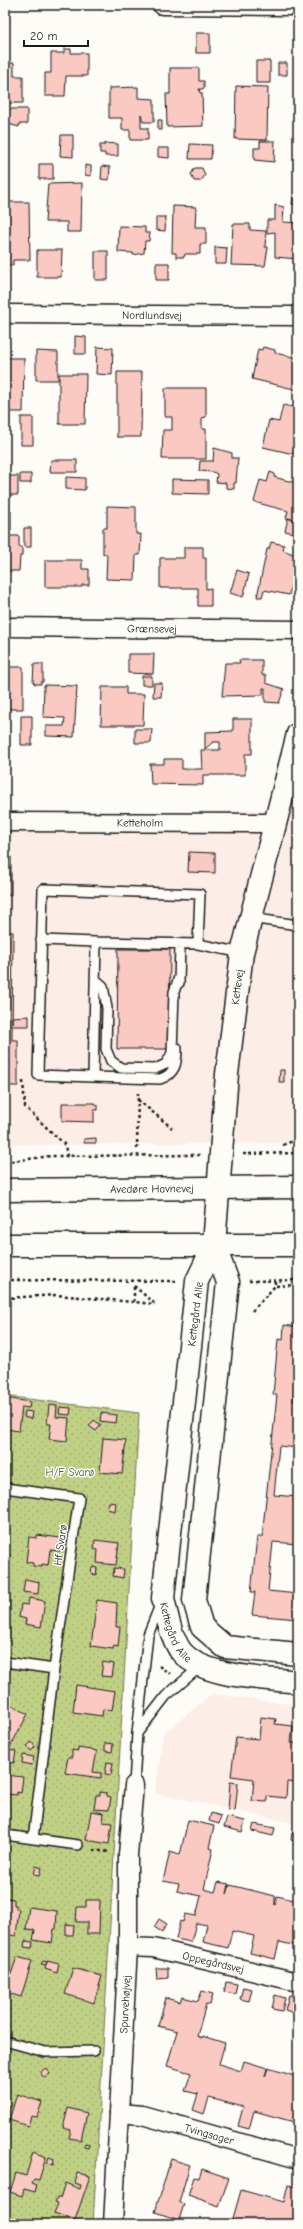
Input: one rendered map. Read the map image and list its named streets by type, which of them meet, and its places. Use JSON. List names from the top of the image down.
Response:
{
  "streets": {
    "street": [
      "Nordlundsvej",
      "Grænsevej",
      "Ketteholm",
      "Kettevej",
      "Avedøre Havnevej",
      "Kettegård Alle",
      "Oppegårdsvej",
      "Spurvehøjvej",
      "Tvingsager"
    ],
    "lane": ["Hf. Svarø"]
  },
  "crossings": [
    ["Ketteholm", "Kettevej"],
    ["Kettevej", "Avedøre Havnevej"],
    ["Kettevej", "Kettegård Alle"],
    ["Oppegårdsvej", "Spurvehøjvej"],
    ["Spurvehøjvej", "Tvingsager"]
  ],
  "parks": ["H/F Svarø"],
  "scale_bar": "20 m"
}
